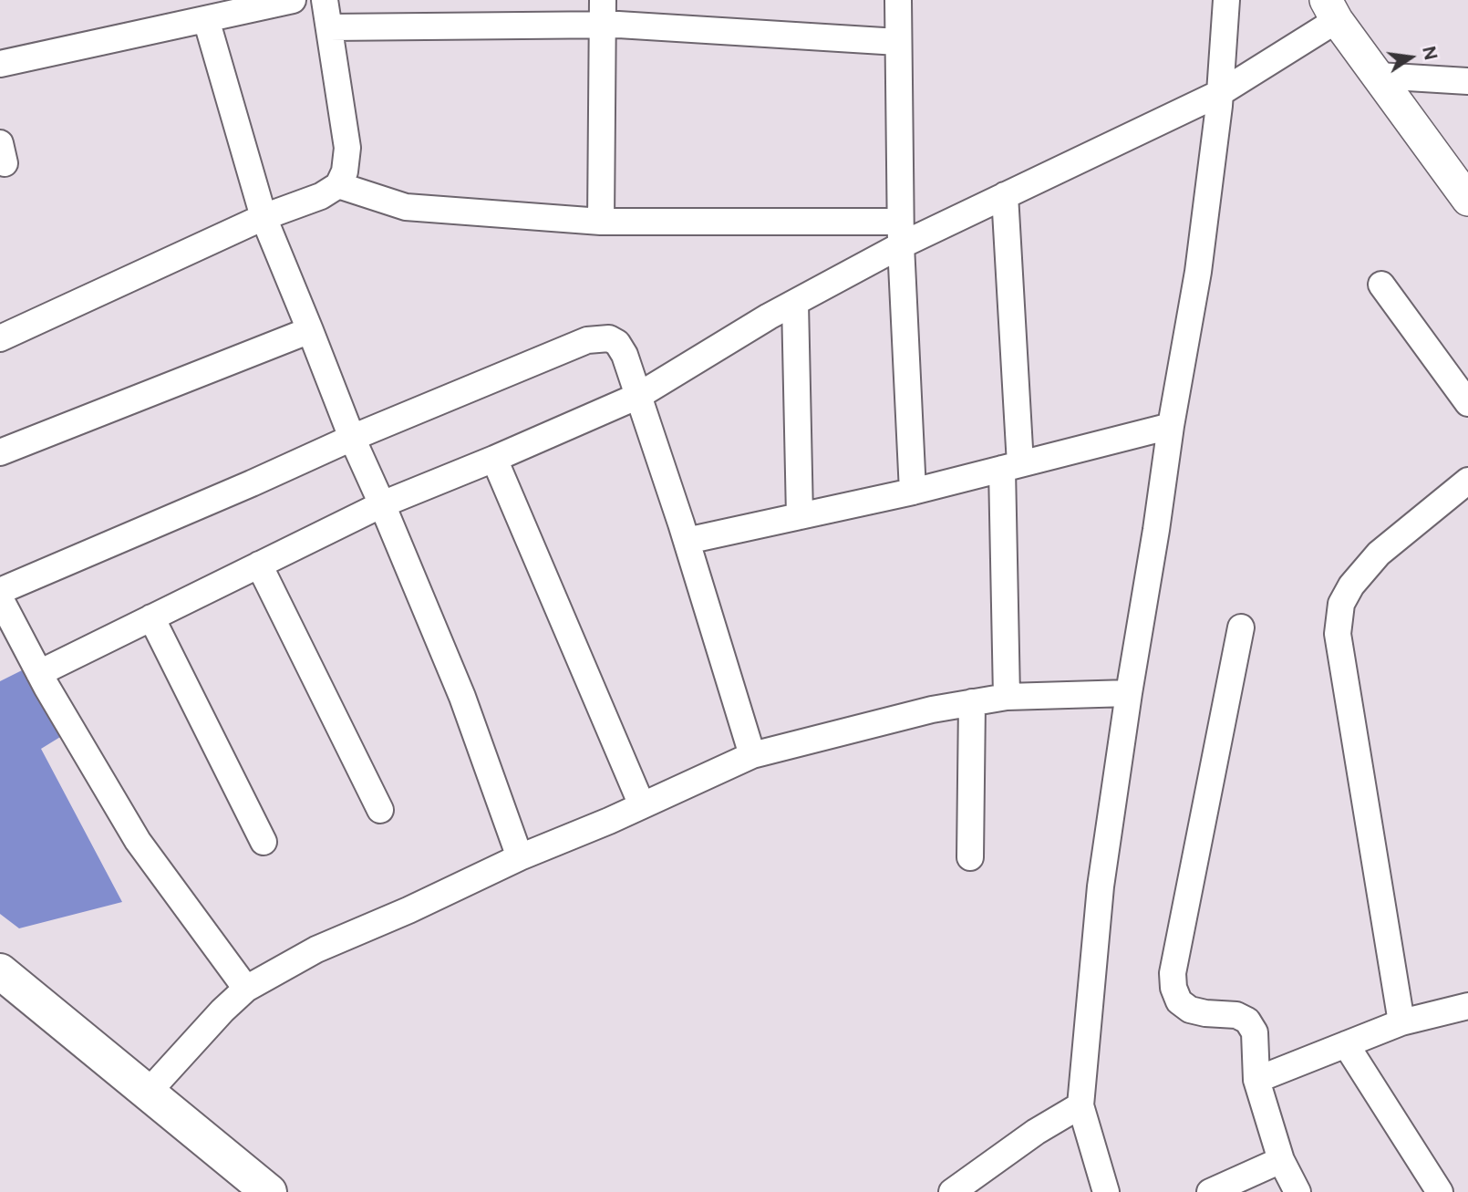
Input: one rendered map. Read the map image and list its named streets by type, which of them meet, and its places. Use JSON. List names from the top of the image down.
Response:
{
  "north": "right"
}
